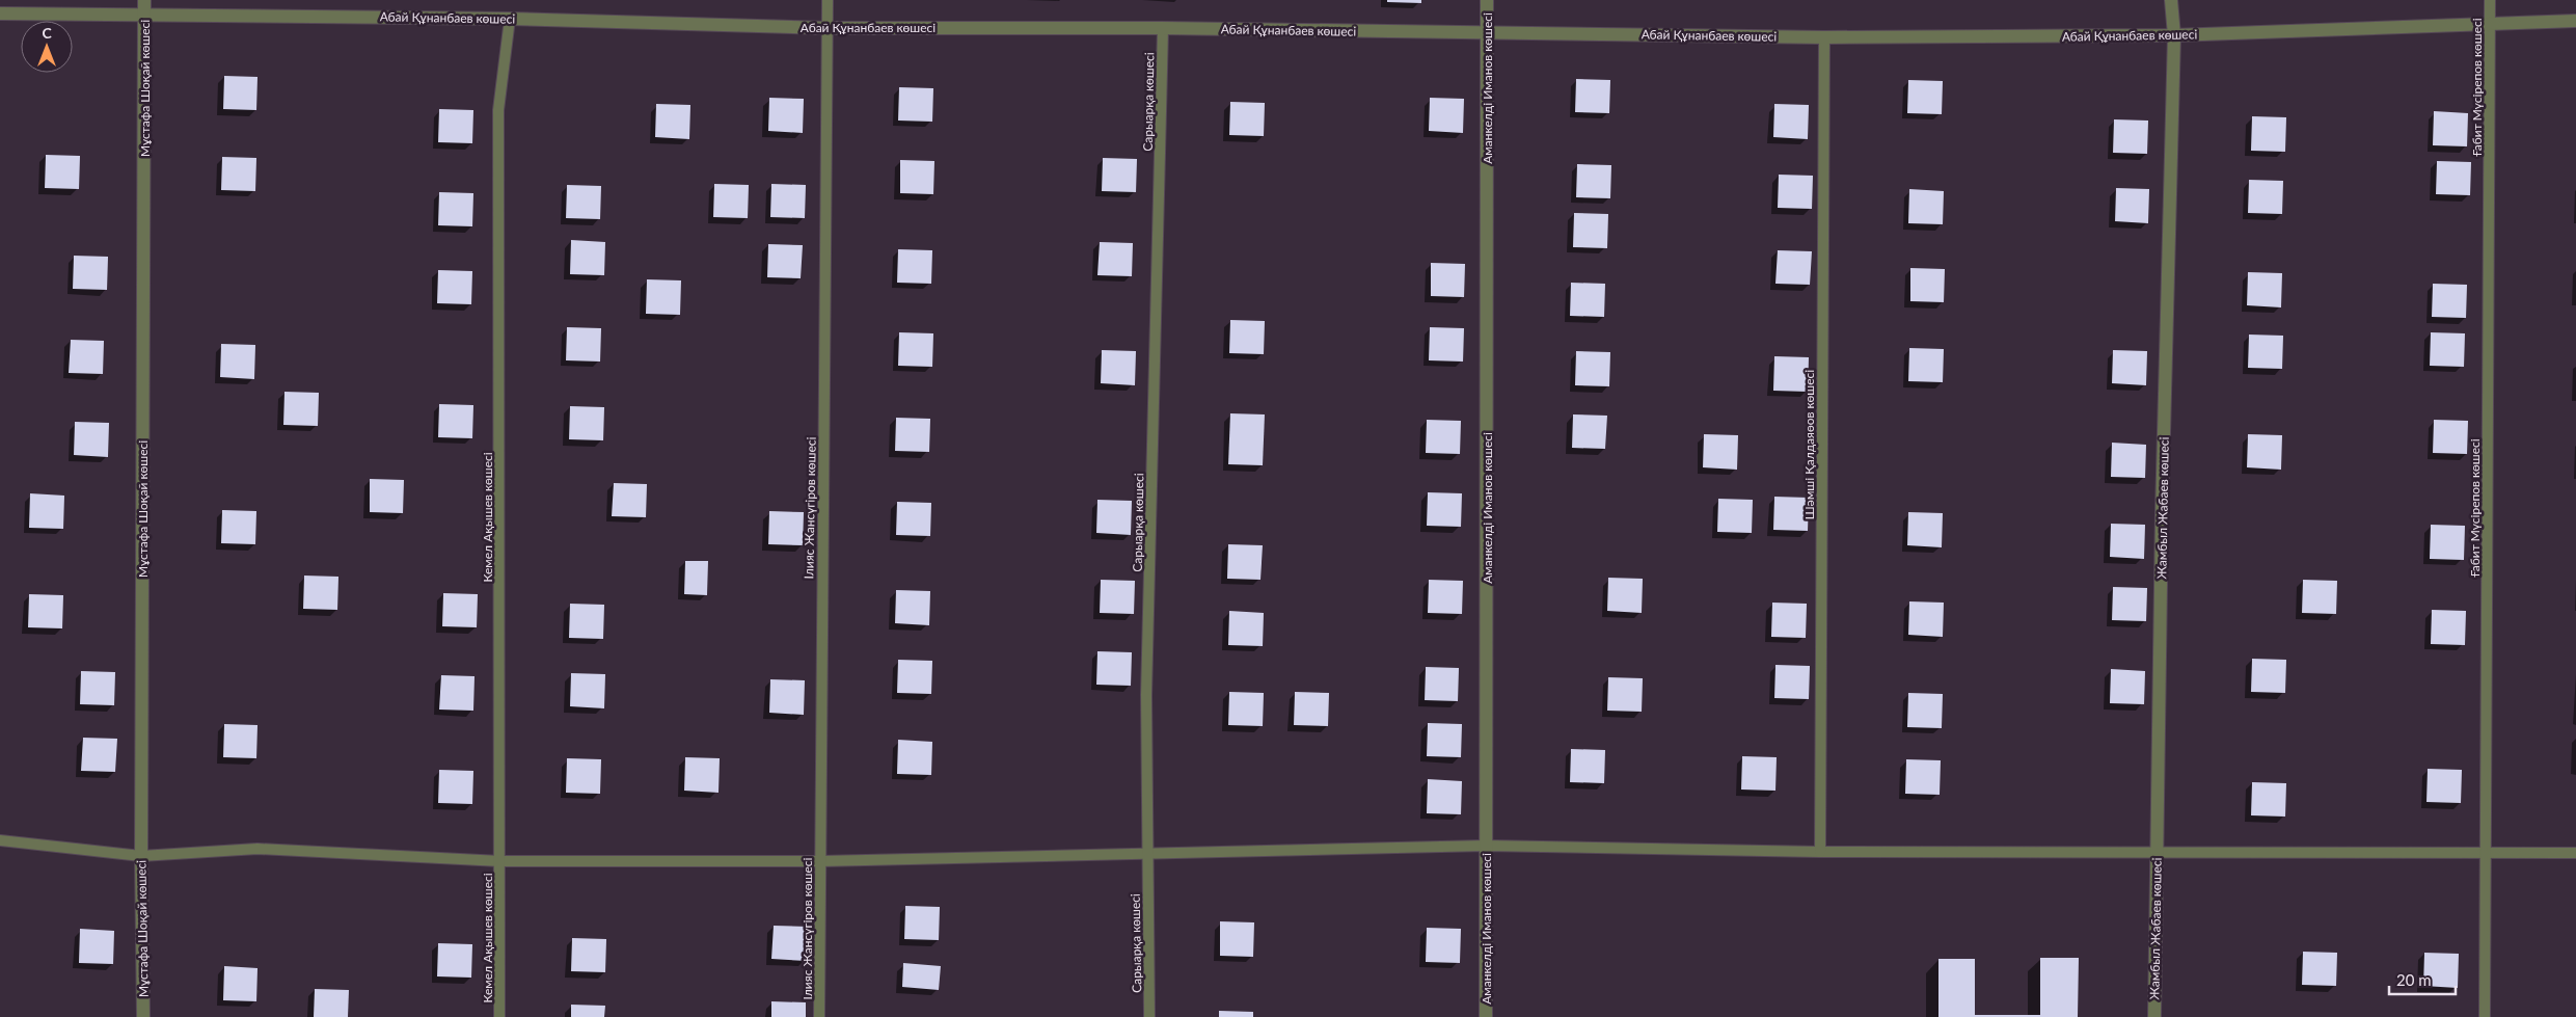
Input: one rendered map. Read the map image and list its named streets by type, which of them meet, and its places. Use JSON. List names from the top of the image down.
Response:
{
  "streets": {
    "street": [
      "Абай Құнанбаев көшесі",
      "Мұстафа Шоқай көшесі",
      "Аманкелді Иманов көшесі",
      "Жамбыл Жабаев көшесі"
    ],
    "lane": [
      "Ғабит Мүсірепов көшесі",
      "Сарыарқа көшесі",
      "Шәмші Қалдаяөов көшесі",
      "Ілияс Жансүгіров көшесі",
      "Кемел Ақышев көшесі"
    ]
  },
  "crossings": [
    ["Абай Құнанбаев көшесі", "Ғабит Мүсірепов көшесі"],
    ["Абай Құнанбаев көшесі", "Мұстафа Шоқай көшесі"],
    ["Абай Құнанбаев көшесі", "Аманкелді Иманов көшесі"],
    ["Абай Құнанбаев көшесі", "Сарыарқа көшесі"],
    ["Абай Құнанбаев көшесі", "Шәмші Қалдаяөов көшесі"],
    ["Абай Құнанбаев көшесі", "Ілияс Жансүгіров көшесі"],
    ["Абай Құнанбаев көшесі", "Жамбыл Жабаев көшесі"],
    ["Абай Құнанбаев көшесі", "Кемел Ақышев көшесі"]
  ],
  "scale_bar": "20 m",
  "north": "top"
}
